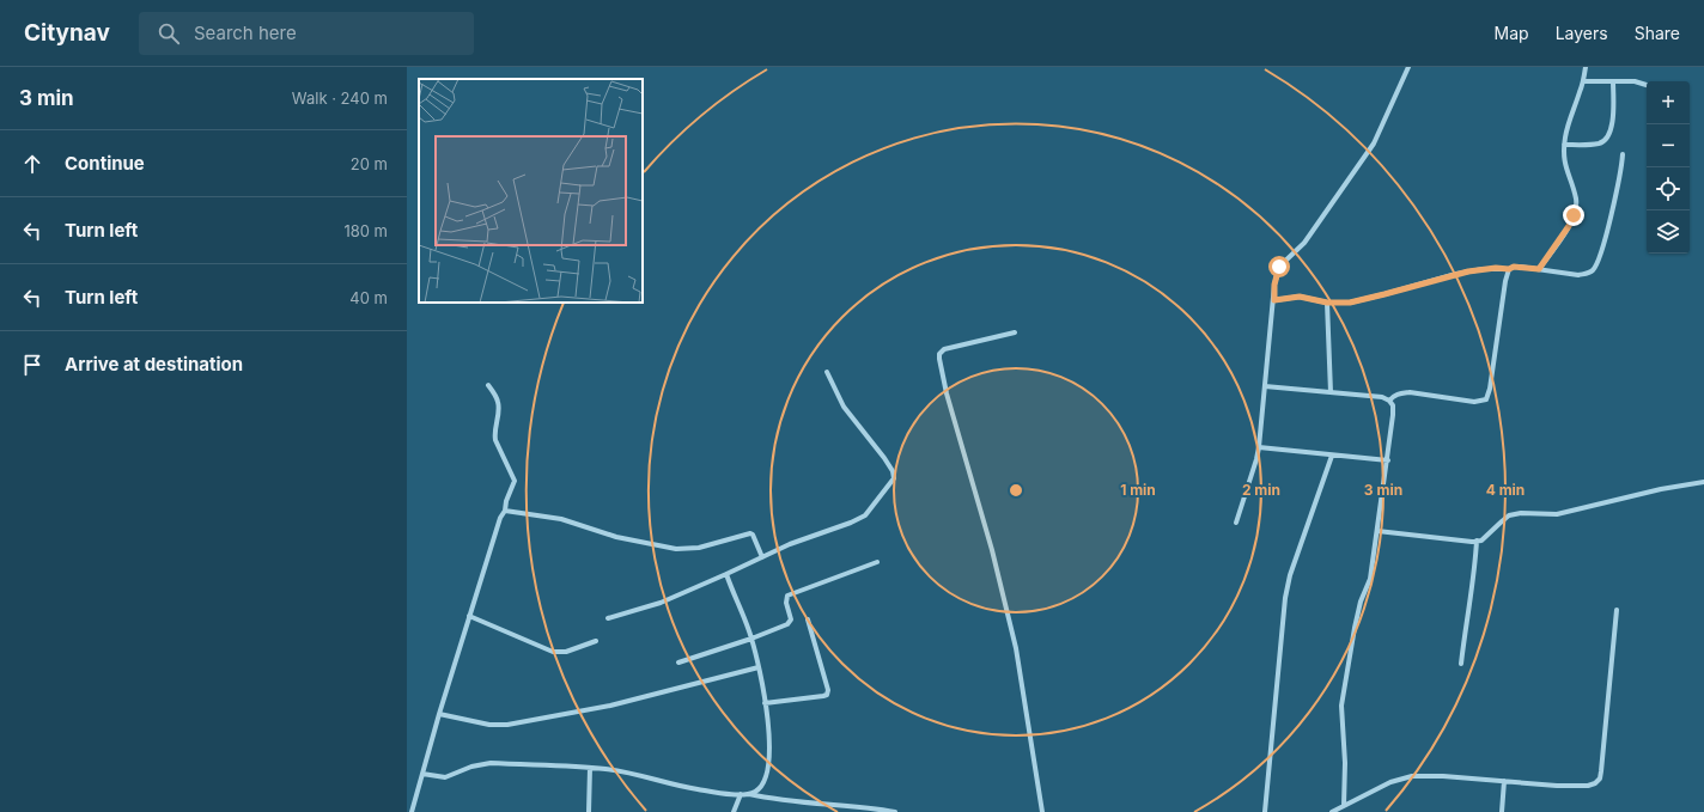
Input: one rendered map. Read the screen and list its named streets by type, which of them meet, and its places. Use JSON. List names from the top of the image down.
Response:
{
  "page": {
    "header": "Citynav",
    "search": "Search here",
    "nav": ["Map", "Layers", "Share"],
    "heading": ["3 min", "Walk · 240 m"],
    "map_buttons": ["+", "−"],
    "list": [
      ["Continue", "20 m"],
      ["Turn left", "180 m"],
      ["Turn left", "40 m"],
      "Arrive at destination"
    ]
  },
  "rings": [
    "1 min",
    "2 min",
    "3 min",
    "4 min"
  ]
}
